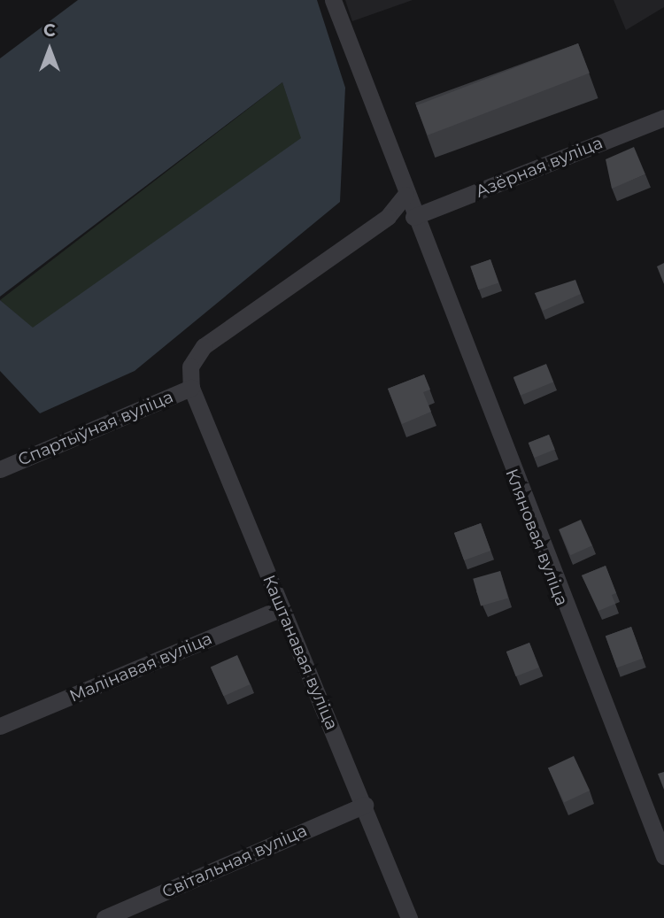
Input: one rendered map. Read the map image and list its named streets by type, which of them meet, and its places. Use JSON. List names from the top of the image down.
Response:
{
  "streets": {
    "street": [
      "Азёрная вуліца",
      "Спартыўная вуліца",
      "Кляновая вуліца",
      "Каштанавая вуліца",
      "Малінавая вуліца",
      "Світальная вуліца"
    ]
  },
  "crossings": [
    ["Азёрная вуліца", "Кляновая вуліца"],
    ["Спартыўная вуліца", "Каштанавая вуліца"],
    ["Каштанавая вуліца", "Малінавая вуліца"],
    ["Каштанавая вуліца", "Світальная вуліца"]
  ],
  "north": "top"
}
